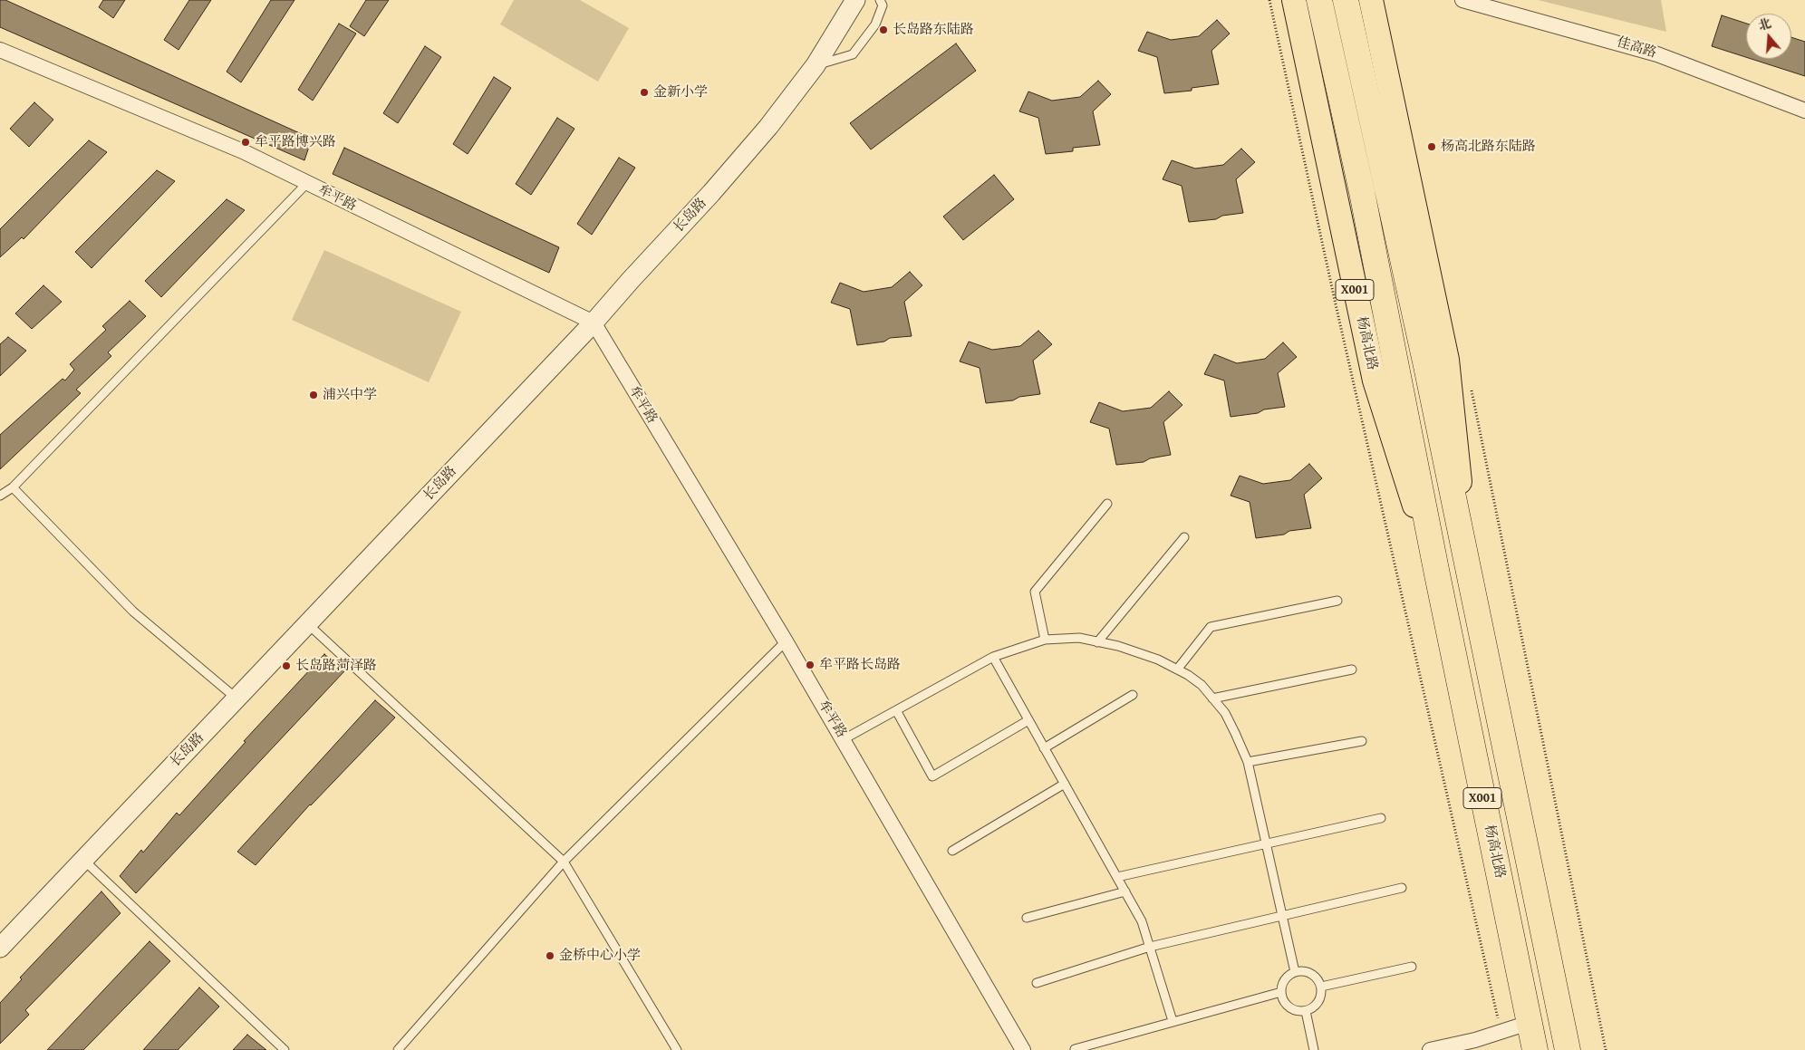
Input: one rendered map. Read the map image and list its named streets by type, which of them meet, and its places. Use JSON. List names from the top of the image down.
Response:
{
  "streets": {
    "highway": ["X001", "杨高北路"],
    "street": ["佳高路", "牟平路", "长岛路"]
  },
  "crossings": [
    ["牟平路", "长岛路"]
  ],
  "places": [
    "长岛路东陆路",
    "金新小学",
    "牟平路博兴路",
    "杨高北路东陆路",
    "浦兴中学",
    "牟平路长岛路",
    "长岛路菏泽路",
    "金桥中心小学"
  ],
  "north": "top"
}
